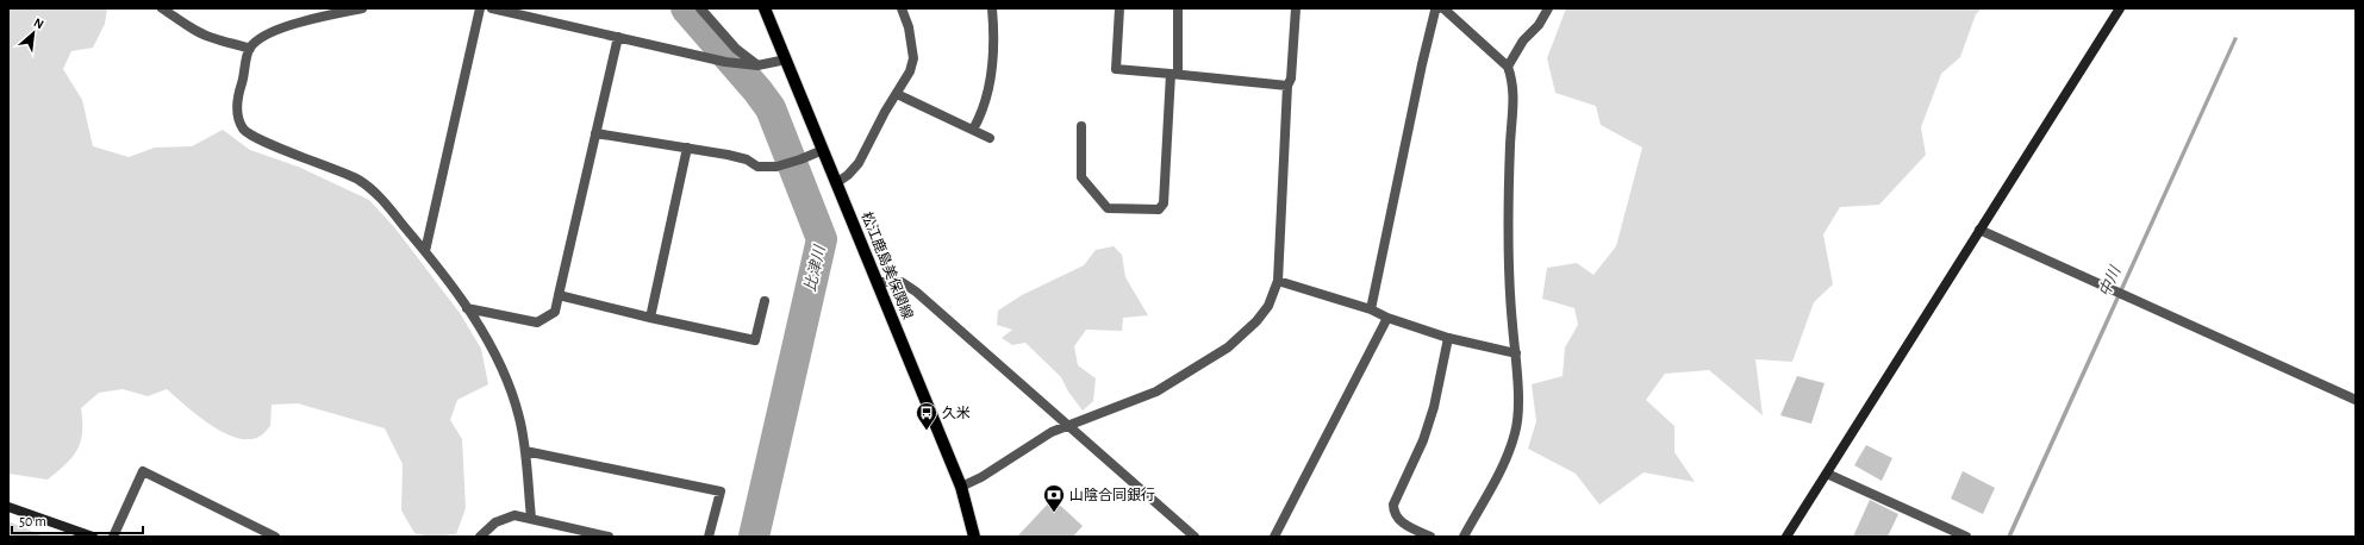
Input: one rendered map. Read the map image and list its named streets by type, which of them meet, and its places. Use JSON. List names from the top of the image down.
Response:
{
  "streets": {
    "main road": ["松江鹿島美保関線"]
  },
  "water": ["比津川", "中川"],
  "places": {
    "bus stop": ["久米"],
    "bank": ["山陰合同銀行"]
  },
  "scale_bar": "50 m",
  "north": "top right"
}
